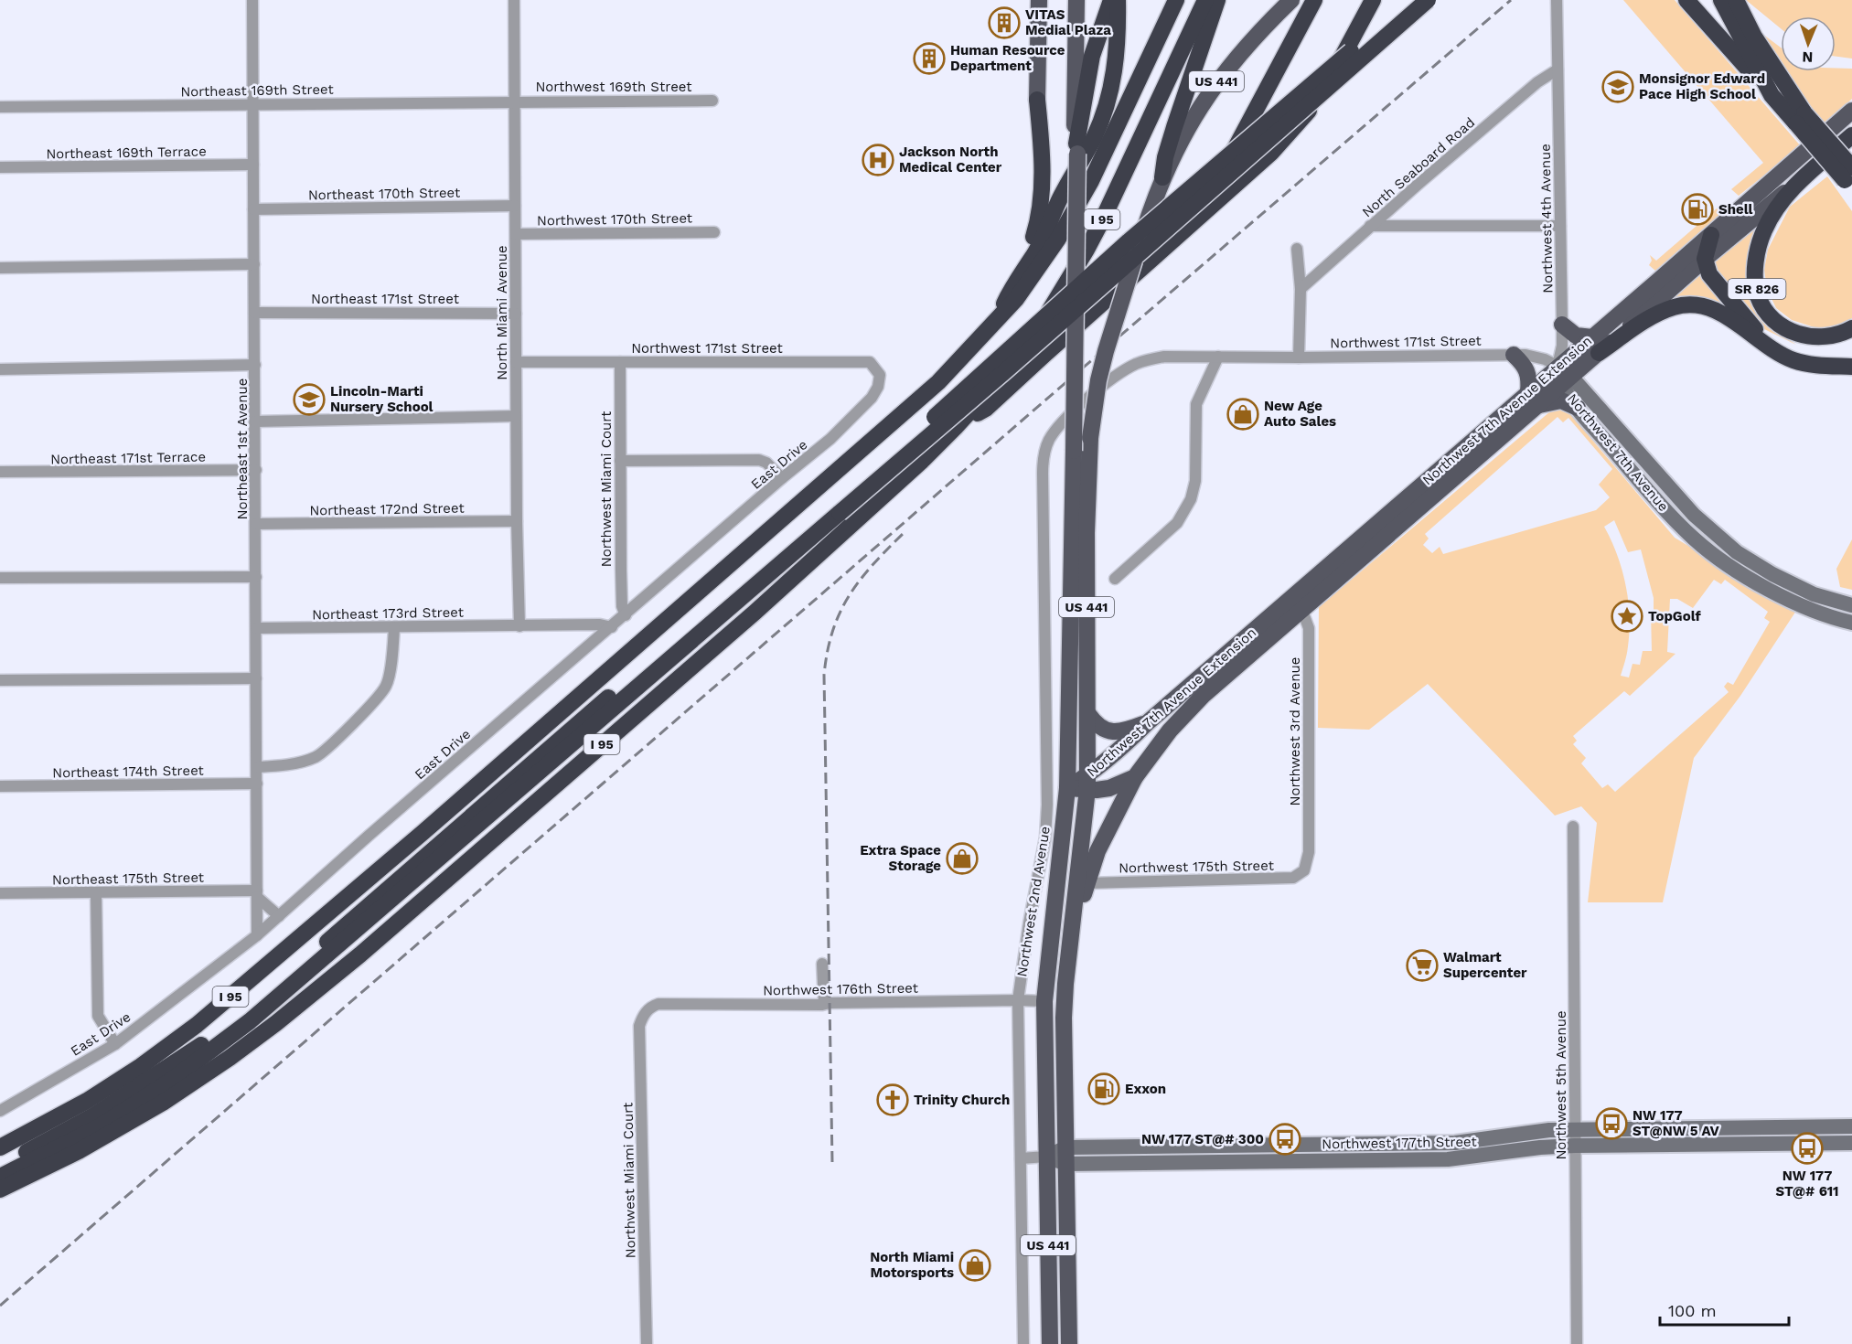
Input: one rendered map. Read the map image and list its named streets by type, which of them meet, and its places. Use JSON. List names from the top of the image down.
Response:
{
  "streets": {
    "highway": ["I 95", "SR 826"],
    "main road": ["US 441", "Northwest 7th Avenue Extension", "Northwest 2nd Avenue"],
    "street": [
      "Northwest 169th Street",
      "Northeast 169th Street",
      "Northeast 169th Terrace",
      "North Seaboard Road",
      "Northeast 170th Street",
      "Northwest 4th Avenue",
      "Northwest 170th Street",
      "Northeast 171st Street",
      "North Miami Avenue",
      "Northwest 171st Street",
      "Northeast 1st Avenue",
      "Northwest 7th Avenue",
      "Northeast 171st Terrace",
      "East Drive",
      "Northwest Miami Court",
      "Northeast 172nd Street",
      "Northeast 173rd Street",
      "Northwest 3rd Avenue",
      "Northeast 174th Street",
      "Northwest 175th Street",
      "Northeast 175th Street",
      "Northwest 176th Street",
      "Northwest 5th Avenue",
      "Northwest 177th Street"
    ]
  },
  "crossings": [
    ["US 441", "Northwest 7th Avenue Extension"],
    ["US 441", "Northwest 2nd Avenue"],
    ["US 441", "Northwest 177th Street"],
    ["Northwest 169th Street", "Northeast 169th Street"],
    ["Northwest 169th Street", "North Miami Avenue"],
    ["Northeast 169th Street", "North Miami Avenue"],
    ["Northeast 169th Street", "Northeast 1st Avenue"],
    ["Northeast 169th Terrace", "Northeast 1st Avenue"],
    ["North Seaboard Road", "Northwest 4th Avenue"],
    ["Northeast 170th Street", "North Miami Avenue"],
    ["Northeast 170th Street", "Northeast 1st Avenue"],
    ["Northwest 4th Avenue", "Northwest 171st Street"],
    ["Northwest 4th Avenue", "Northwest 7th Avenue Extension"],
    ["Northwest 4th Avenue", "Northwest 7th Avenue"],
    ["Northwest 170th Street", "North Miami Avenue"],
    ["SR 826", "Northwest 7th Avenue Extension"],
    ["Northeast 171st Street", "North Miami Avenue"],
    ["Northeast 171st Street", "Northeast 1st Avenue"],
    ["North Miami Avenue", "Northwest 171st Street"],
    ["North Miami Avenue", "Northeast 172nd Street"],
    ["North Miami Avenue", "Northeast 173rd Street"],
    ["Northwest 171st Street", "Northwest 7th Avenue Extension"],
    ["Northwest 171st Street", "Northwest 7th Avenue"],
    ["Northwest 171st Street", "East Drive"],
    ["Northwest 171st Street", "Northwest Miami Court"],
    ["Northwest 171st Street", "Northwest 2nd Avenue"],
    ["Northwest 7th Avenue Extension", "Northwest 7th Avenue"],
    ["Northwest 7th Avenue Extension", "Northwest 3rd Avenue"],
    ["Northwest 7th Avenue Extension", "Northwest 2nd Avenue"],
    ["Northeast 1st Avenue", "Northeast 171st Terrace"],
    ["Northeast 1st Avenue", "East Drive"],
    ["Northeast 1st Avenue", "Northeast 172nd Street"],
    ["Northeast 1st Avenue", "Northeast 173rd Street"],
    ["Northeast 1st Avenue", "Northeast 174th Street"],
    ["Northeast 1st Avenue", "Northeast 175th Street"],
    ["East Drive", "Northwest Miami Court"],
    ["East Drive", "Northeast 173rd Street"],
    ["Northwest Miami Court", "Northwest 176th Street"],
    ["Northwest 3rd Avenue", "Northwest 175th Street"],
    ["Northwest 2nd Avenue", "Northwest 176th Street"],
    ["Northwest 2nd Avenue", "Northwest 177th Street"],
    ["Northwest 5th Avenue", "Northwest 177th Street"]
  ],
  "places": {
    "building": ["VITAS Medial Plaza", "Human Resource Department"],
    "school or university": ["Monsignor Edward Pace High School", "Lincoln-Marti Nursery School"],
    "hospital": ["Jackson North Medical Center"],
    "fuel station": ["Shell", "Exxon"],
    "shop": ["New Age Auto Sales", "Extra Space Storage", "North Miami Motorsports"],
    "place": ["TopGolf"],
    "supermarket": ["Walmart Supercenter"],
    "church": ["Trinity Church"],
    "bus stop": ["NW 177 ST@NW 5 AV", "NW 177 ST@# 300", "NW 177 ST@# 611"]
  },
  "scale_bar": "100 m",
  "north": "bottom"
}
